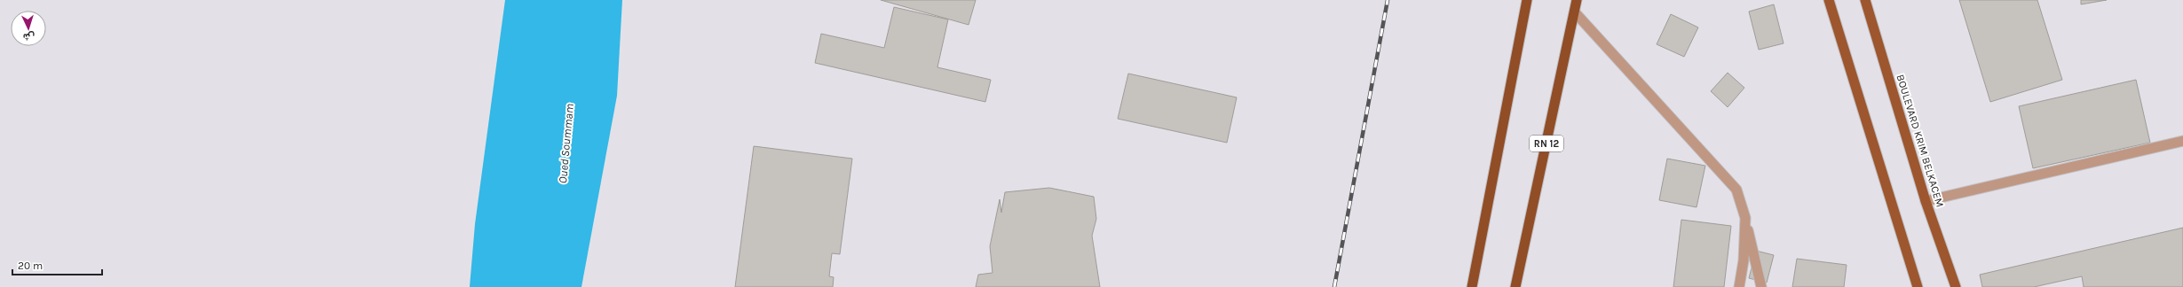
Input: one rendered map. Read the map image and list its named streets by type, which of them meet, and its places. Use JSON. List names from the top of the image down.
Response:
{
  "streets": {
    "highway": ["RN 12"],
    "main road": ["BOULEVARD KRIM BELKACEM"]
  },
  "water": ["Oued Soummam"],
  "scale_bar": "20 m",
  "north": "bottom"
}
